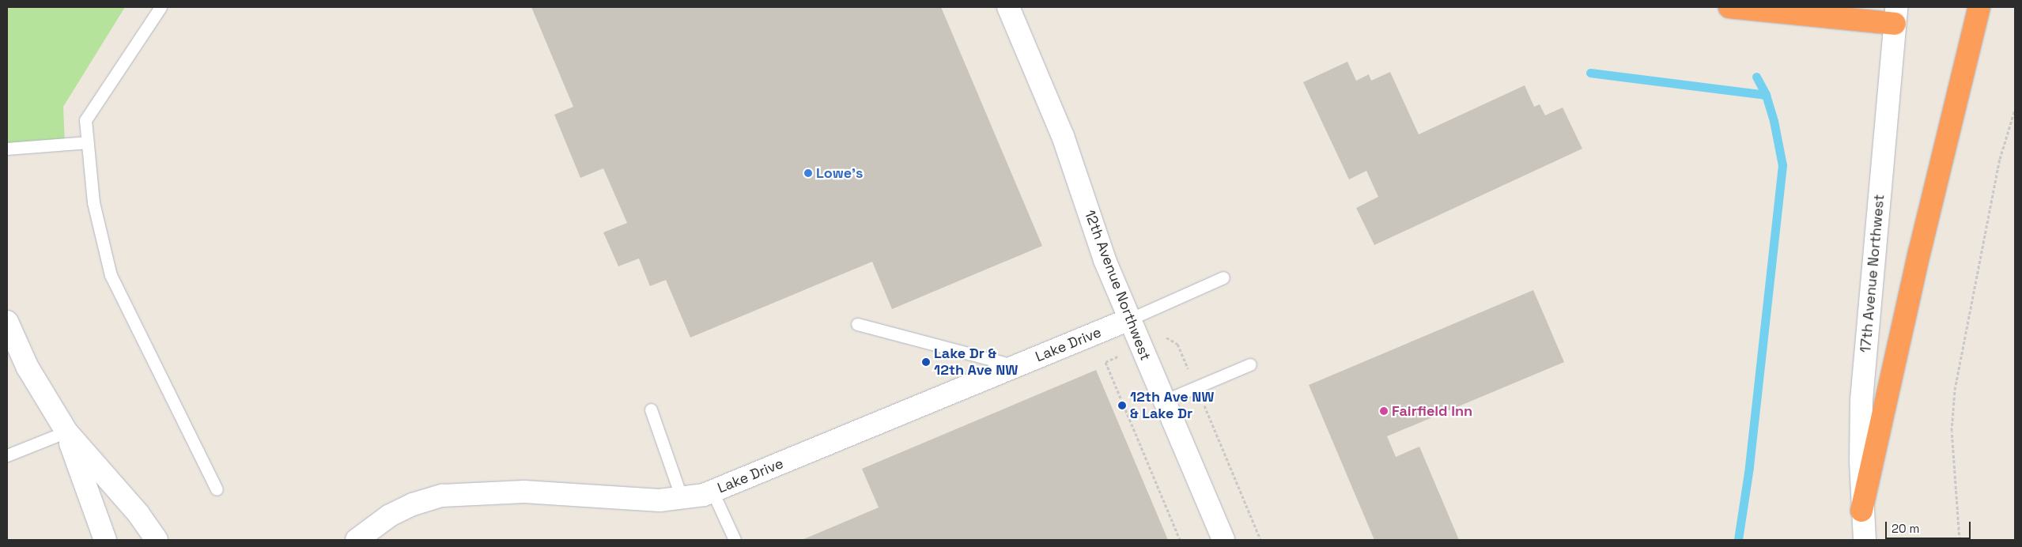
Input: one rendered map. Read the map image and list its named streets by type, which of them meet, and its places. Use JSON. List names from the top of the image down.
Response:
{
  "streets": {
    "street": ["17th Avenue Northwest", "12th Avenue Northwest", "Lake Drive"]
  },
  "crossings": [
    ["12th Avenue Northwest", "Lake Drive"]
  ],
  "places": [
    "Lowe's",
    "Lake Dr & 12th Ave NW",
    "12th Ave NW & Lake Dr",
    "Fairfield Inn"
  ],
  "scale_bar": "20 m"
}
